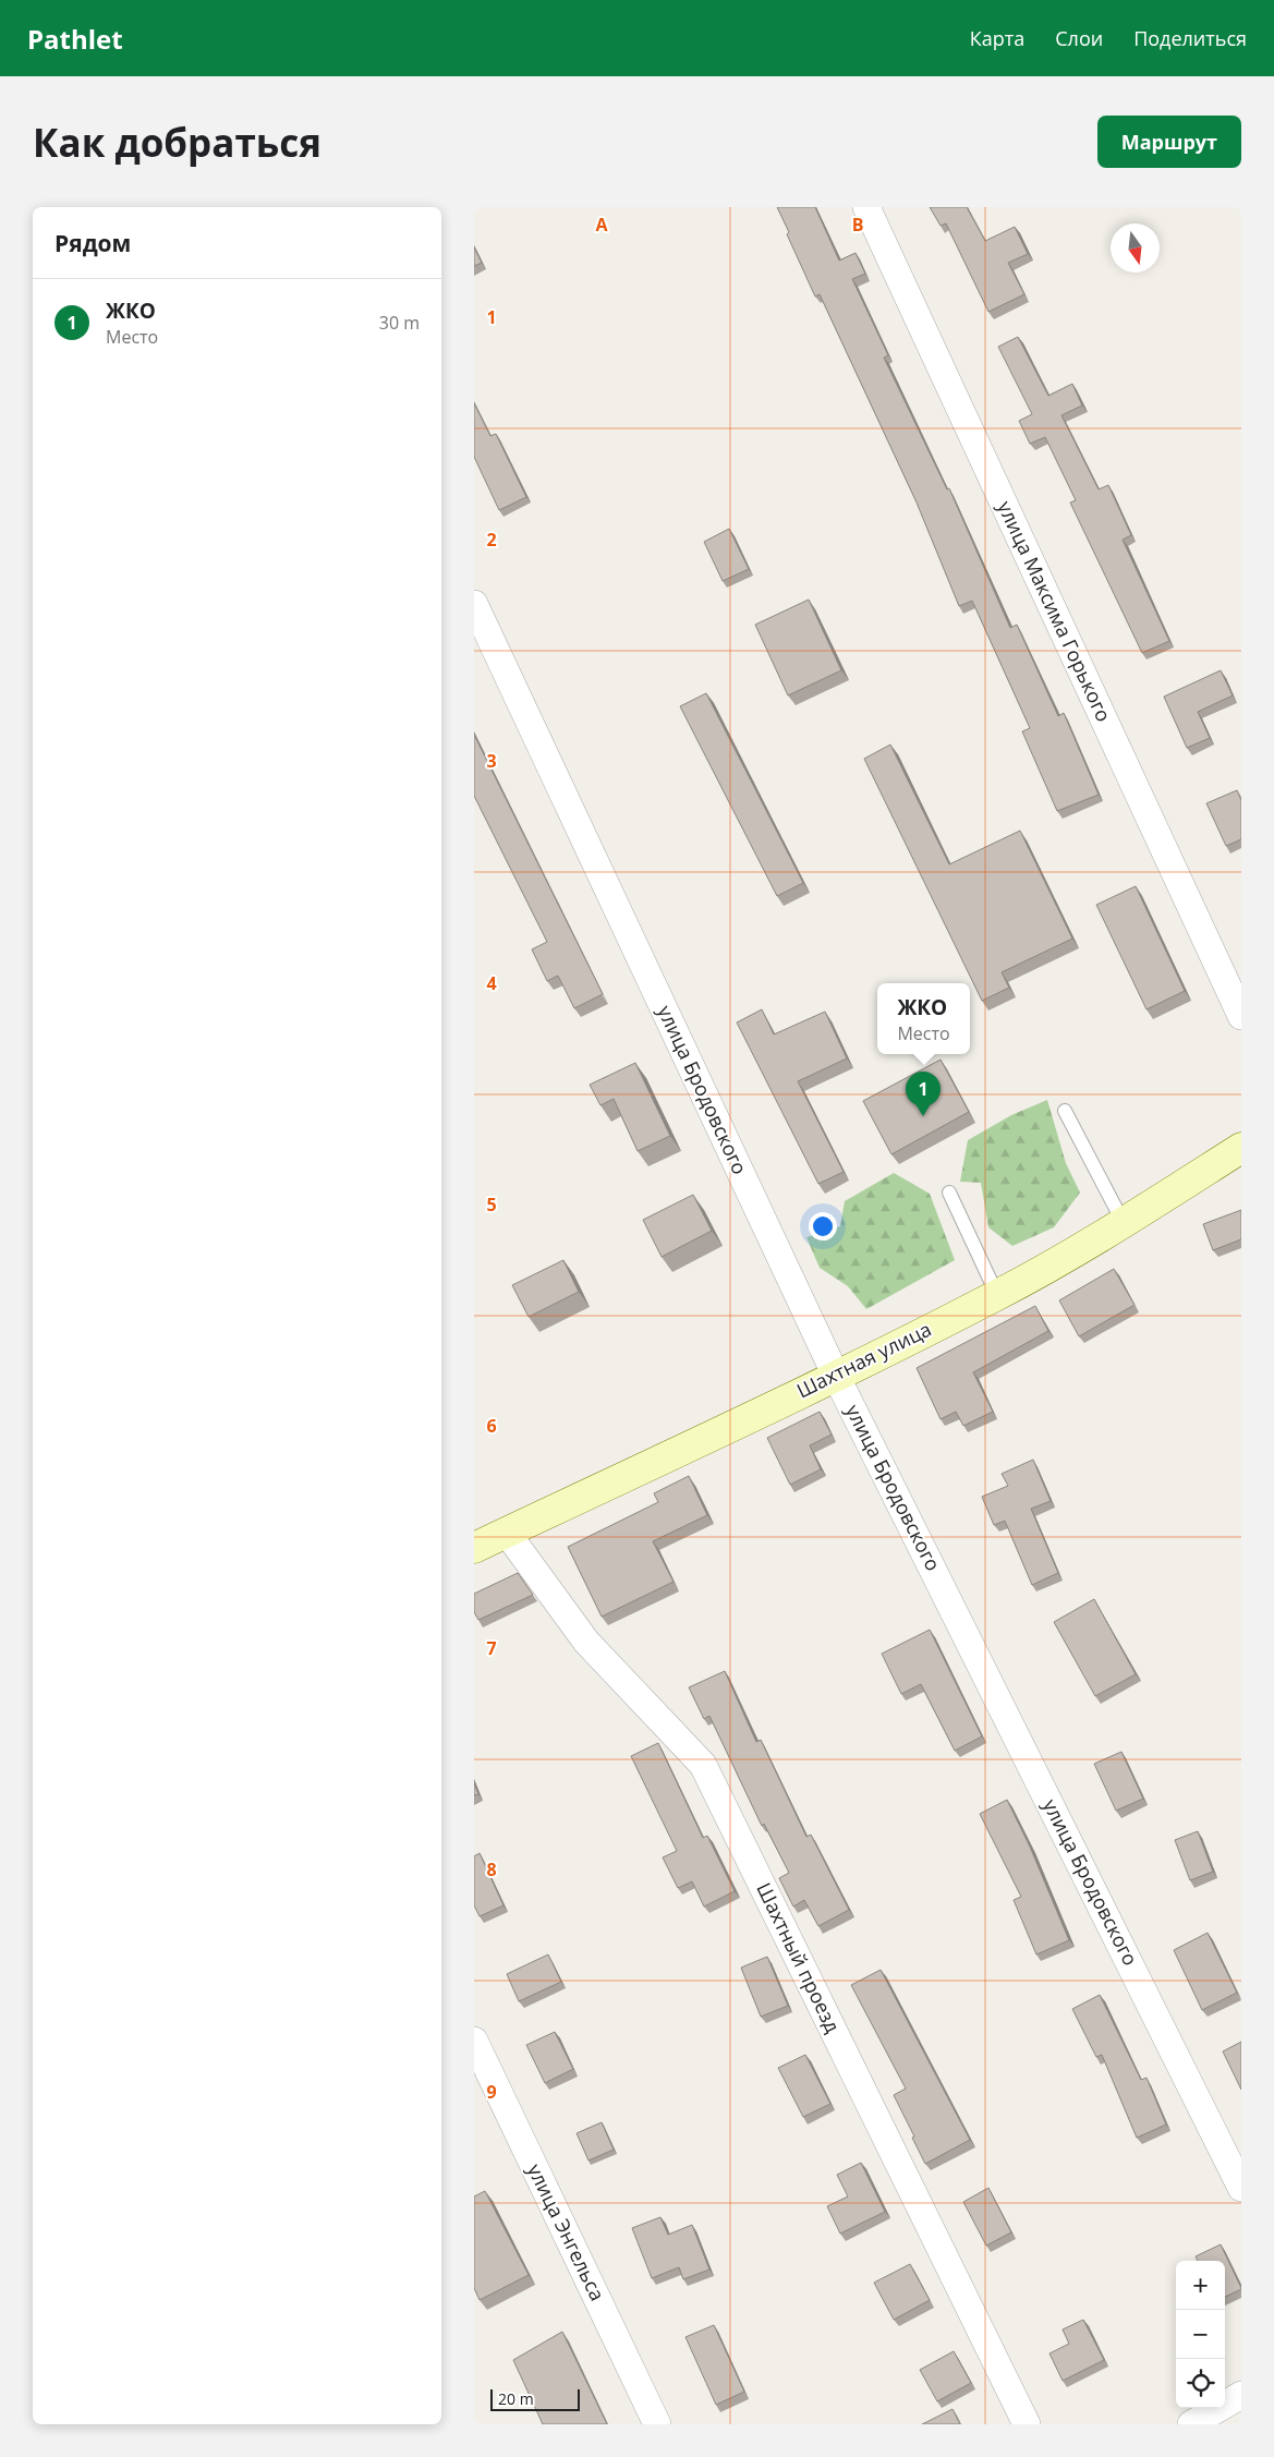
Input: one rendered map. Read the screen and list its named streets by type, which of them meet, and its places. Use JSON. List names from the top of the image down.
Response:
{
  "streets": {
    "main road": ["Шахтная улица"],
    "street": [
      "улица Максима Горького",
      "улица Бродовского",
      "Шахтный проезд",
      "улица Энгельса"
    ]
  },
  "crossings": [
    ["улица Бродовского", "Шахтная улица"],
    ["Шахтная улица", "Шахтный проезд"]
  ],
  "scale_bar": "20 m",
  "north": "bottom",
  "page": {
    "header": "Pathlet",
    "nav": ["Карта", "Слои", "Поделиться"],
    "buttons": "Маршрут",
    "title": "Как добраться",
    "heading": "Рядом",
    "list": [
      {
        "mark": "1",
        "name": "ЖКО",
        "note": "Место",
        "value": "30 m"
      }
    ],
    "popup": ["ЖКО", "Место"],
    "pins": "1",
    "map_buttons": ["+", "−"],
    "scale": "20 m"
  },
  "grid": {
    "columns": ["A", "B"],
    "rows": [
      "1",
      "2",
      "3",
      "4",
      "5",
      "6",
      "7",
      "8",
      "9"
    ]
  }
}
